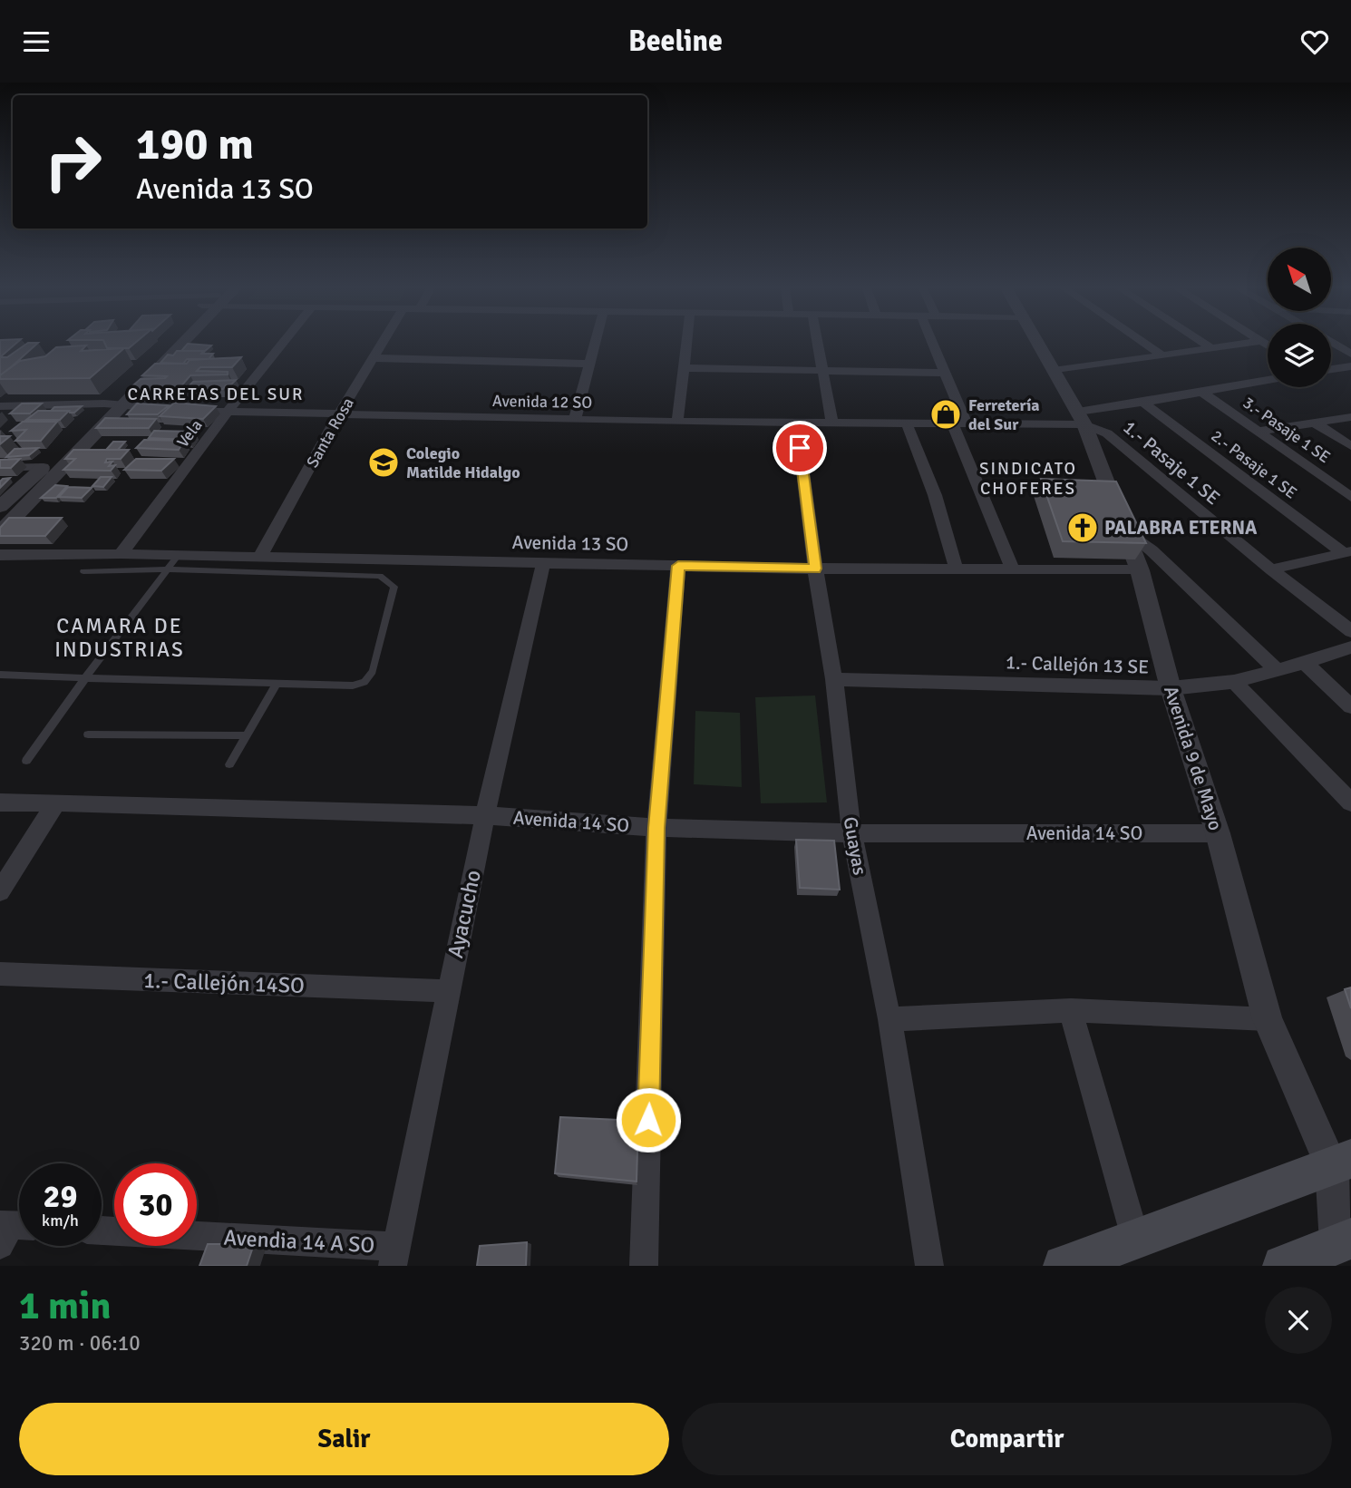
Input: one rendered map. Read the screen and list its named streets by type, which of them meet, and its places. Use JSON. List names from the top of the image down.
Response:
{
  "streets": {
    "street": [
      "Avenida 12 SO",
      "3.- Pasaje 1 SE",
      "Santa Rosa",
      "Vela",
      "1.- Pasaje 1 SE",
      "2.- Pasaje 1 SE",
      "Avenida 13 SO",
      "1.- Callejón 13 SE",
      "Avenida 9 de Mayo",
      "Avenida 14 SO",
      "Guayas",
      "Ayacucho",
      "1.- Callejón 14SO",
      "Avendia 14 A SO"
    ]
  },
  "crossings": [
    ["Avenida 12 SO", "3.- Pasaje 1 SE"],
    ["Avenida 12 SO", "Santa Rosa"],
    ["Avenida 12 SO", "Vela"],
    ["Avenida 12 SO", "1.- Pasaje 1 SE"],
    ["Avenida 12 SO", "2.- Pasaje 1 SE"],
    ["Avenida 12 SO", "Avenida 9 de Mayo"],
    ["Avenida 12 SO", "Guayas"],
    ["Santa Rosa", "Avenida 13 SO"],
    ["Vela", "Avenida 13 SO"],
    ["1.- Pasaje 1 SE", "Avenida 9 de Mayo"],
    ["Avenida 13 SO", "Avenida 9 de Mayo"],
    ["Avenida 13 SO", "Guayas"],
    ["Avenida 13 SO", "Ayacucho"],
    ["1.- Callejón 13 SE", "Avenida 9 de Mayo"],
    ["1.- Callejón 13 SE", "Guayas"],
    ["Avenida 9 de Mayo", "Avenida 14 SO"],
    ["Avenida 14 SO", "Guayas"],
    ["Avenida 14 SO", "Ayacucho"],
    ["Ayacucho", "1.- Callejón 14SO"],
    ["Ayacucho", "Avendia 14 A SO"]
  ],
  "districts": ["CARRETAS DEL SUR", "SINDICATO CHOFERES", "CAMARA DE INDUSTRIAS"],
  "places": {
    "shop": ["Ferretería del Sur"],
    "school or university": ["Colegio Matilde Hidalgo"],
    "church": ["PALABRA ETERNA"]
  },
  "north": "top left",
  "page": {
    "header": "Beeline",
    "turn": ["190 m", "Avenida 13 SO"],
    "speed": "29 km/h",
    "limit": "30",
    "heading": ["1 min", "320 m · 06:10"],
    "buttons": ["Salir", "Compartir"]
  }
}
